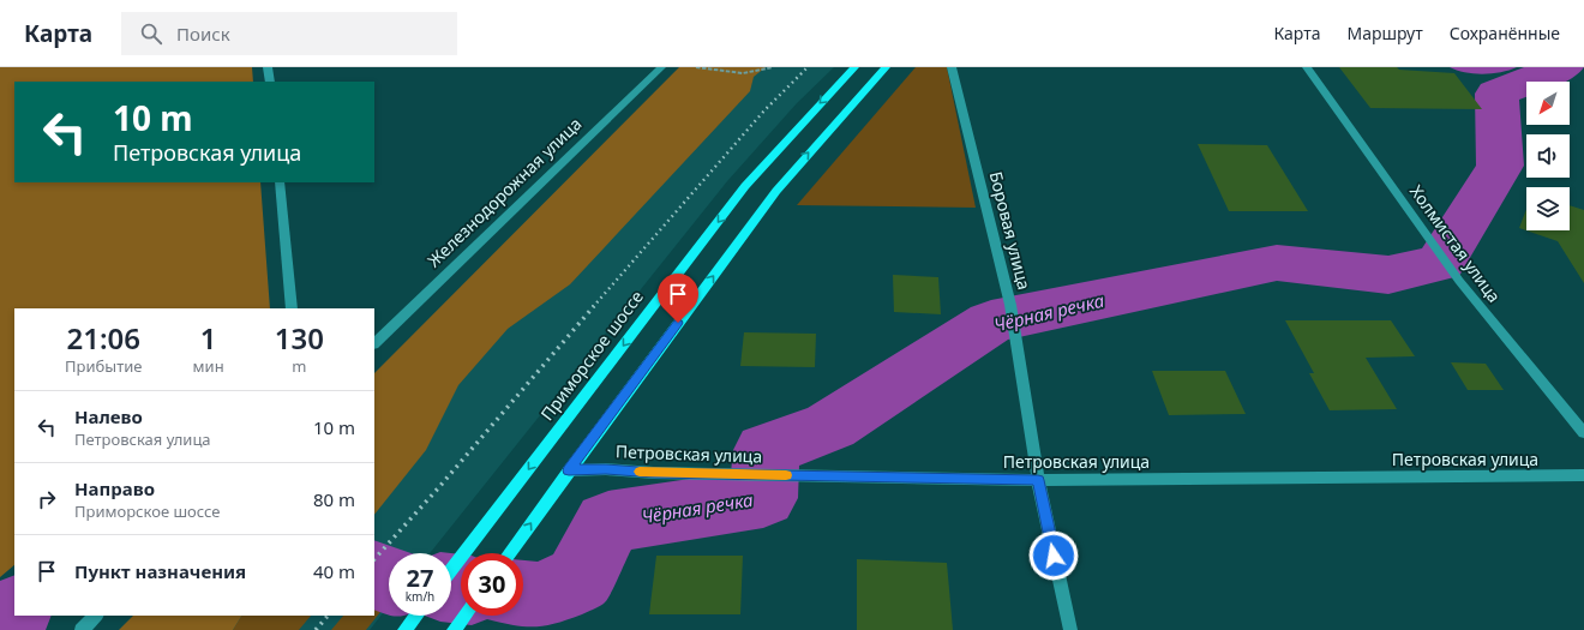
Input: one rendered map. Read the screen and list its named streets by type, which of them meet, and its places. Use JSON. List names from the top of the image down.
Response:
{
  "streets": {
    "main road": ["Приморское шоссе"],
    "street": [
      "Железнодорожная улица",
      "Боровая улица",
      "Холмистая улица",
      "Петровская улица"
    ]
  },
  "crossings": [
    ["Боровая улица", "Петровская улица"]
  ],
  "water": ["Чёрная речка"],
  "north": "bottom left",
  "page": {
    "header": "Карта",
    "search": "Поиск",
    "nav": ["Карта", "Маршрут", "Сохранённые"],
    "turn": ["10 m", "Петровская улица"],
    "eta": [
      "21:06",
      "Прибытие",
      "1",
      "мин",
      "130",
      "m"
    ],
    "list": [
      {
        "name": "Налево",
        "note": "Петровская улица",
        "value": "10 m"
      },
      {
        "name": "Направо",
        "note": "Приморское шоссе",
        "value": "80 m"
      },
      {
        "name": "Пункт назначения",
        "value": "40 m"
      }
    ],
    "speed": "27 km/h",
    "limit": "30"
  }
}
